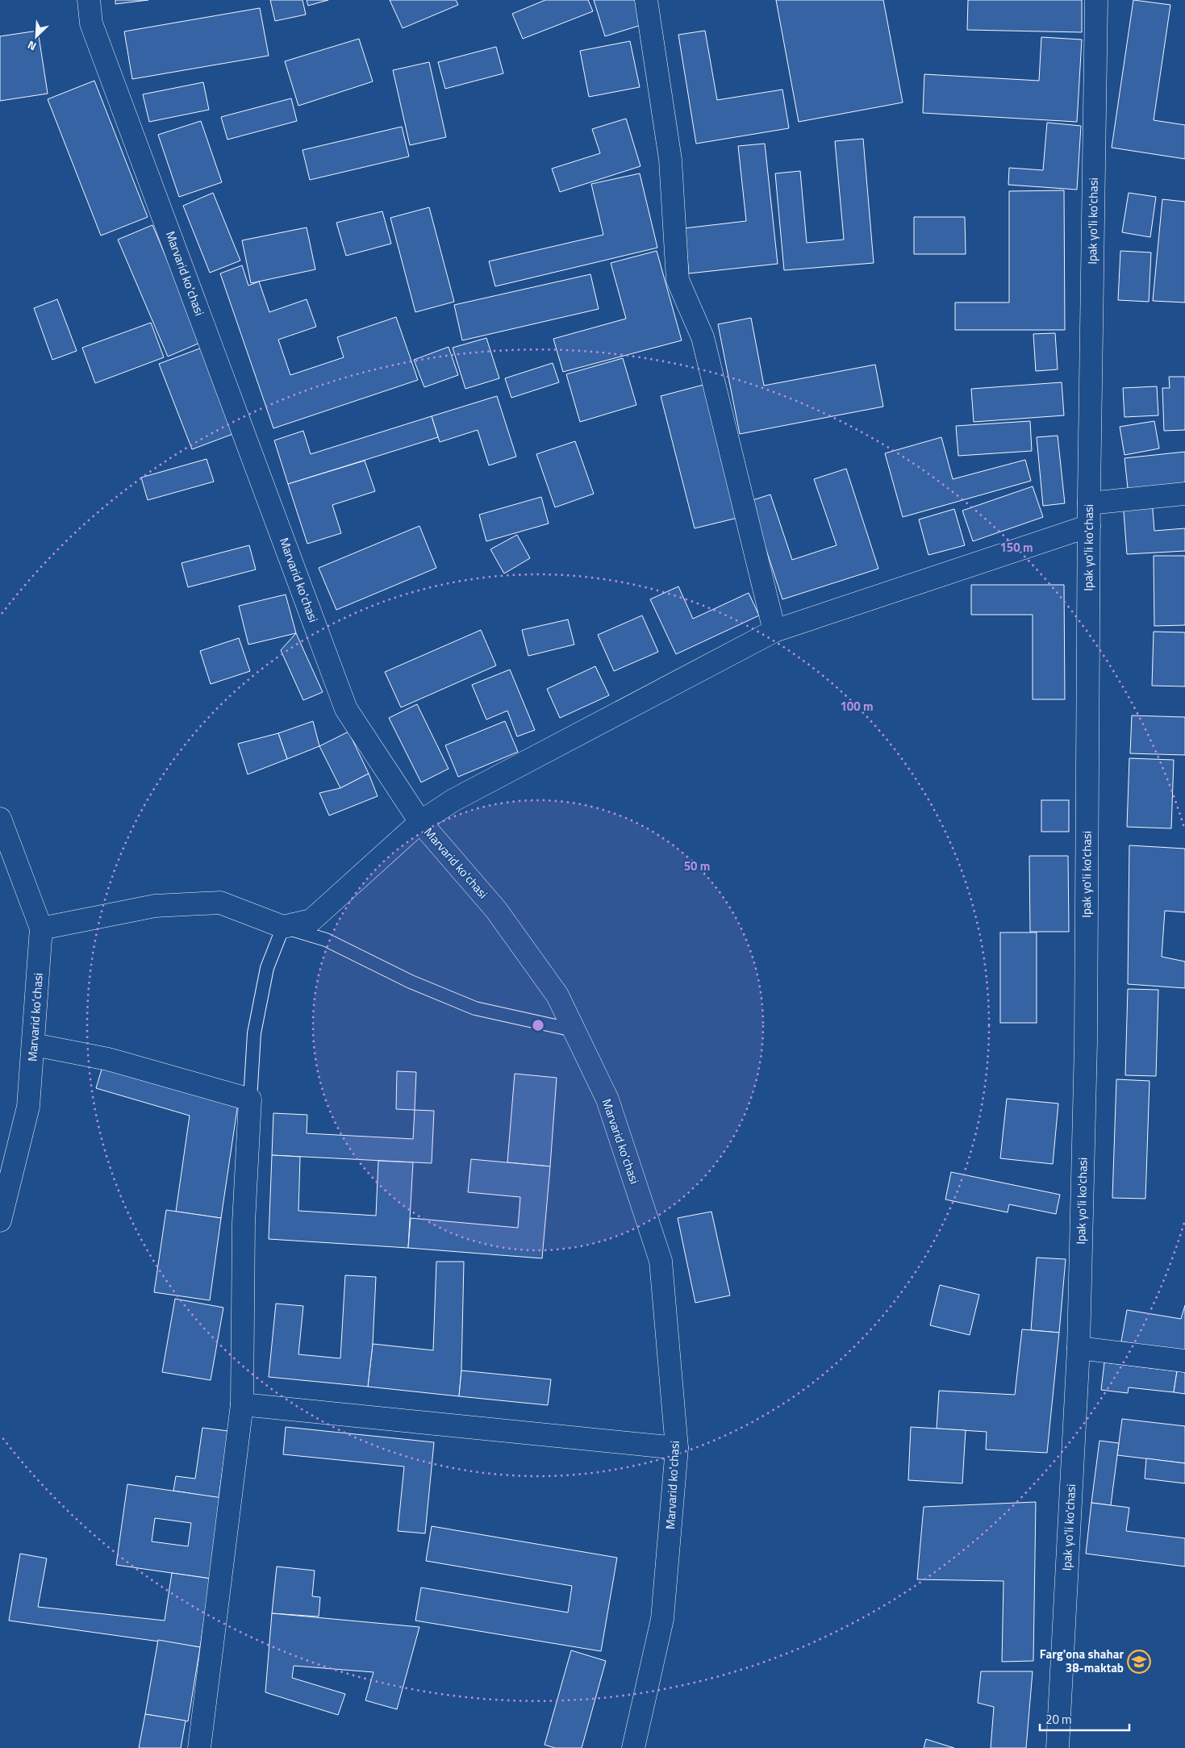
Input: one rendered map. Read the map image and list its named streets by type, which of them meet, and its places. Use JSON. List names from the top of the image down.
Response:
{
  "streets": {
    "street": ["Ipak yo'li ko'chasi", "Marvarid koʻchasi"]
  },
  "places": {
    "school or university": ["Farg'ona shahar 38-maktab"]
  },
  "scale_bar": "20 m",
  "north": "bottom left",
  "rings": ["150 m", "100 m", "50 m"]
}
